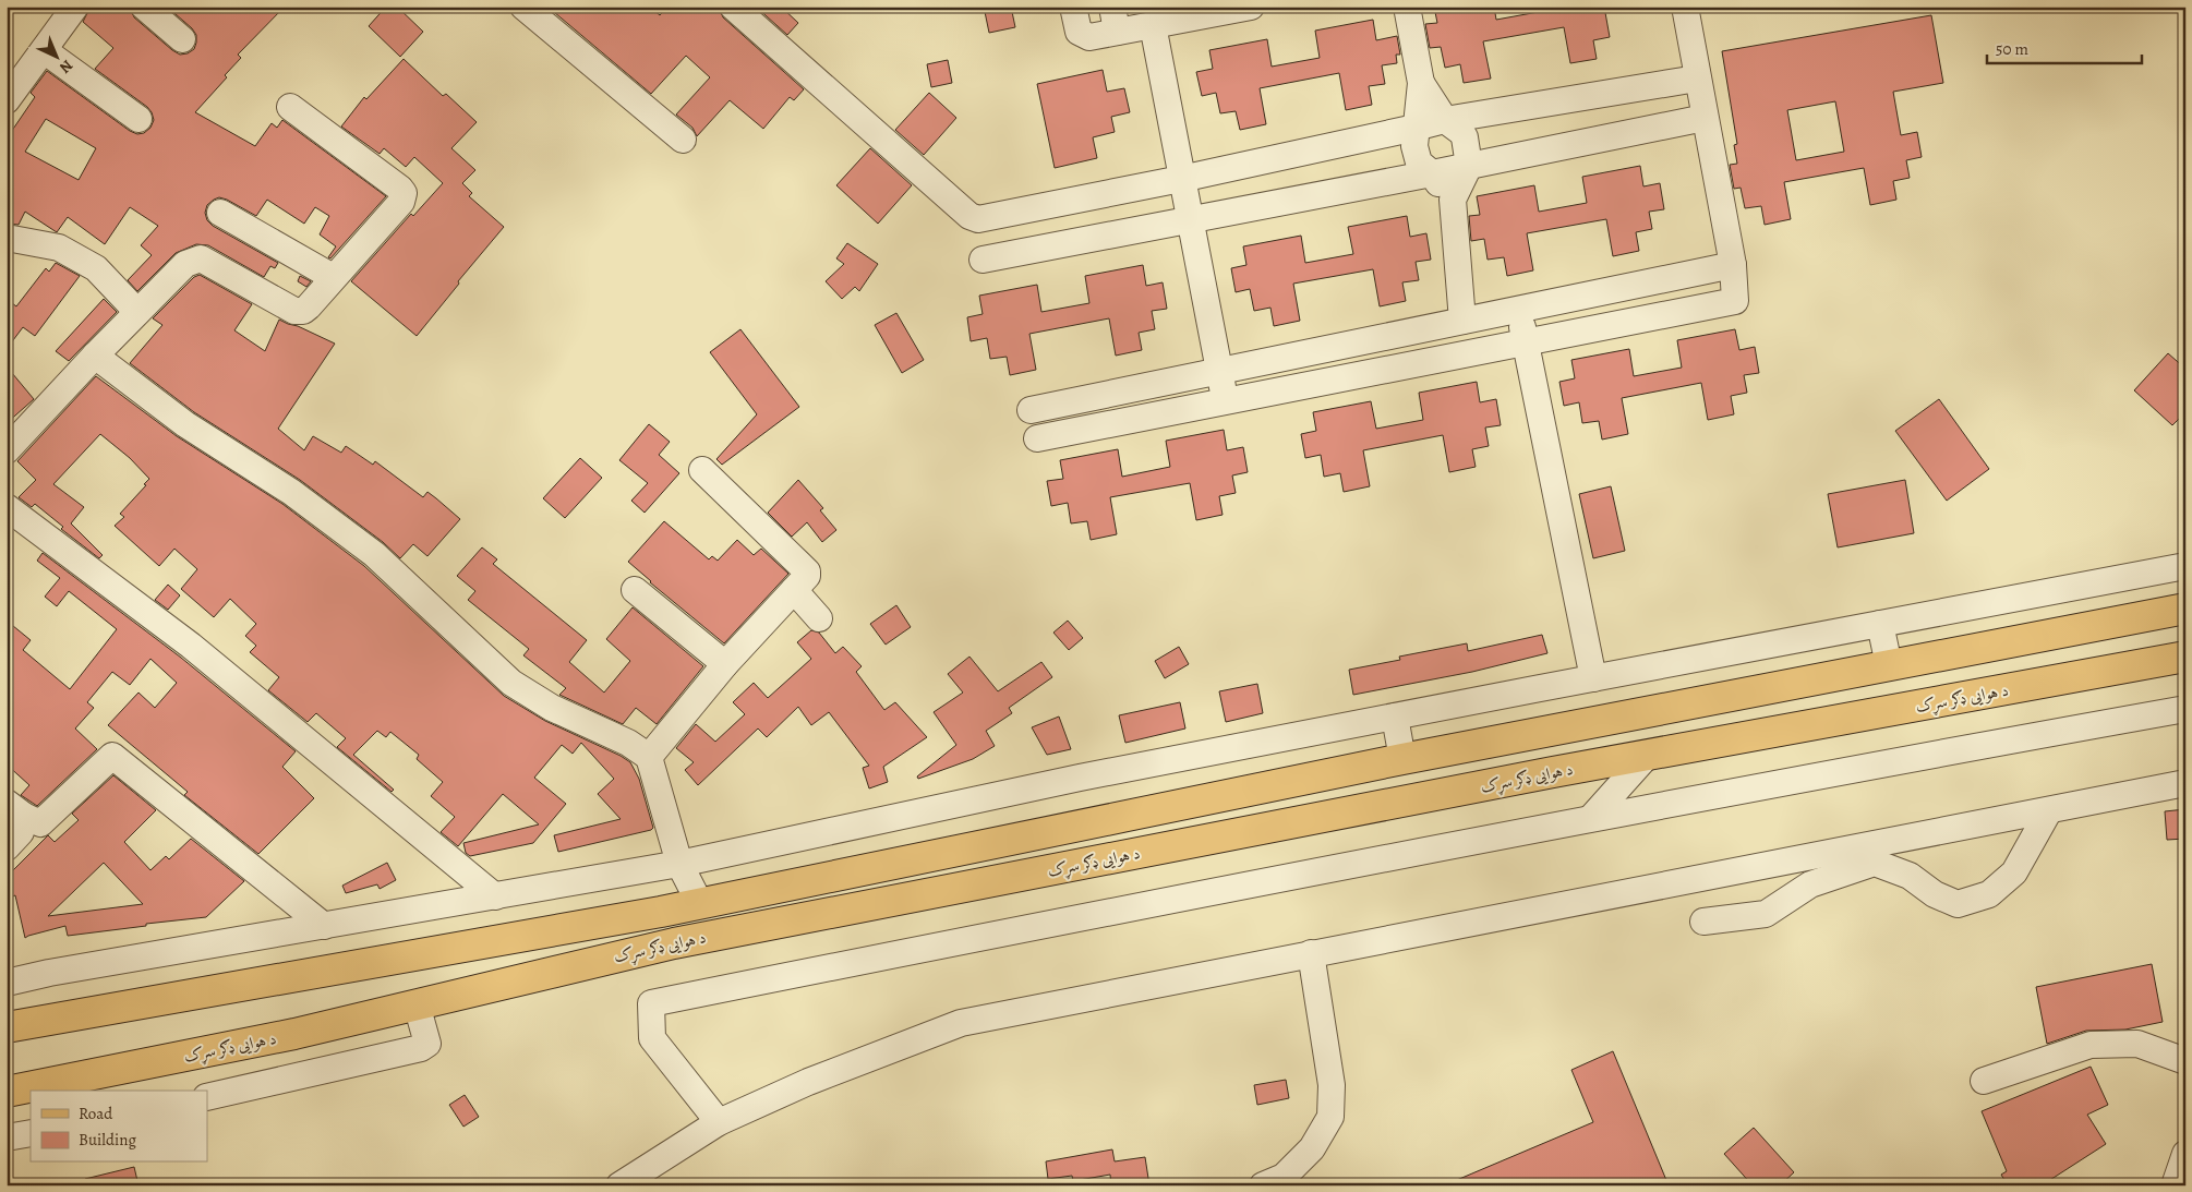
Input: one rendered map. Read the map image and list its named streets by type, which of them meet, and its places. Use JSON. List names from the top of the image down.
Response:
{
  "streets": {
    "main road": ["د هوایی ډګر سړک"]
  },
  "legend": ["Road", "Building"],
  "scale_bar": "50 m",
  "north": "bottom right"
}
